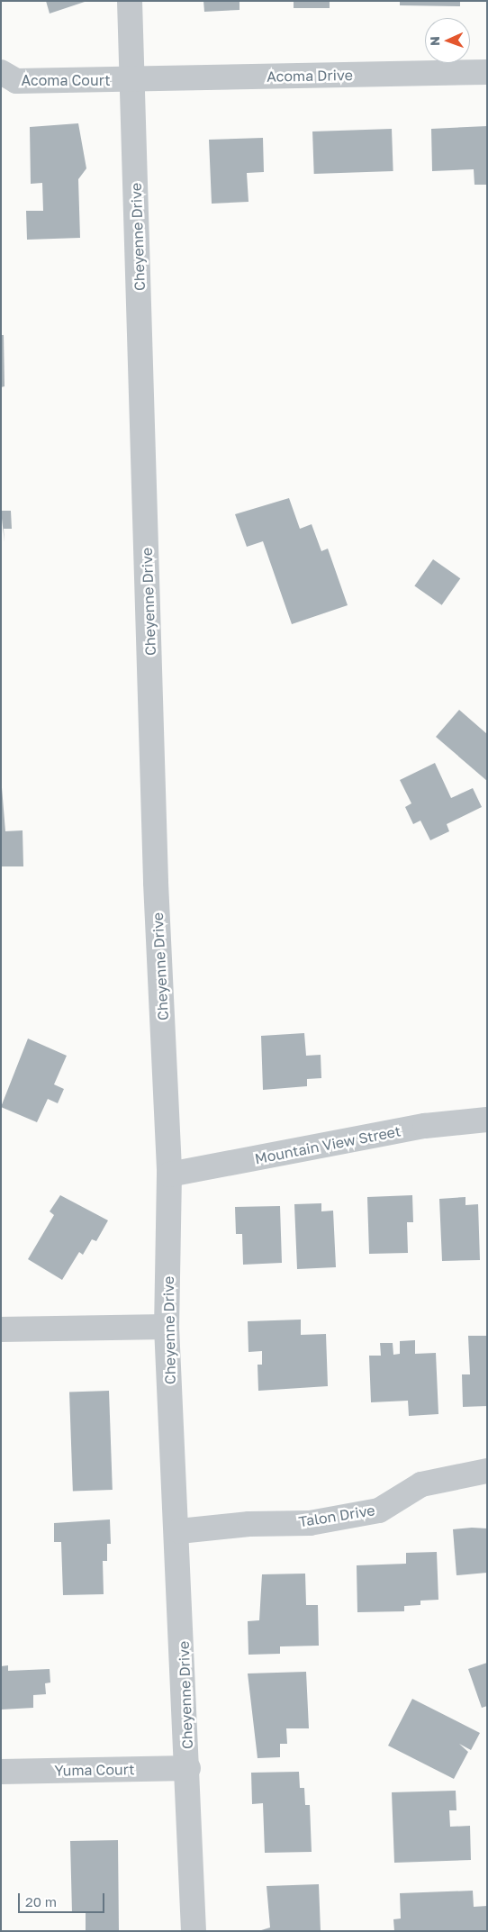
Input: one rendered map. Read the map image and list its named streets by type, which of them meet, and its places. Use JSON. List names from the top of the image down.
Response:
{
  "streets": {
    "street": [
      "Acoma Drive",
      "Acoma Court",
      "Cheyenne Drive",
      "Mountain View Street",
      "Talon Drive",
      "Yuma Court"
    ]
  },
  "crossings": [
    ["Acoma Drive", "Acoma Court"],
    ["Acoma Drive", "Cheyenne Drive"],
    ["Acoma Court", "Cheyenne Drive"],
    ["Cheyenne Drive", "Mountain View Street"],
    ["Cheyenne Drive", "Talon Drive"],
    ["Cheyenne Drive", "Yuma Court"]
  ],
  "scale_bar": "20 m",
  "north": "left"
}
